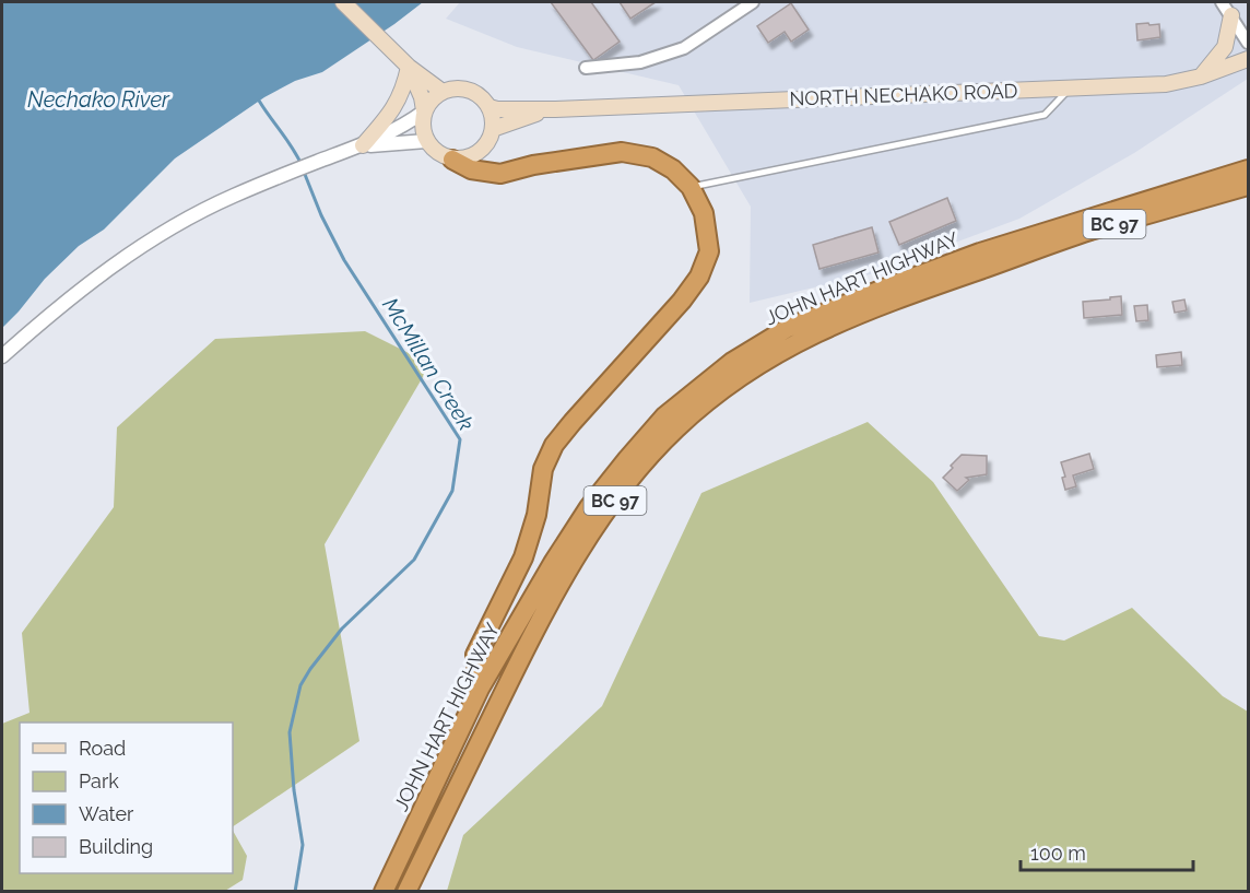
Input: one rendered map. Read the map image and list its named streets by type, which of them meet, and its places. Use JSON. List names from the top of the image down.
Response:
{
  "streets": {
    "highway": ["BC 97", "JOHN HART HIGHWAY"],
    "main road": ["NORTH NECHAKO ROAD"]
  },
  "water": ["Nechako River", "McMillan Creek"],
  "legend": [
    "Road",
    "Park",
    "Water",
    "Building"
  ],
  "scale_bar": "100 m"
}
